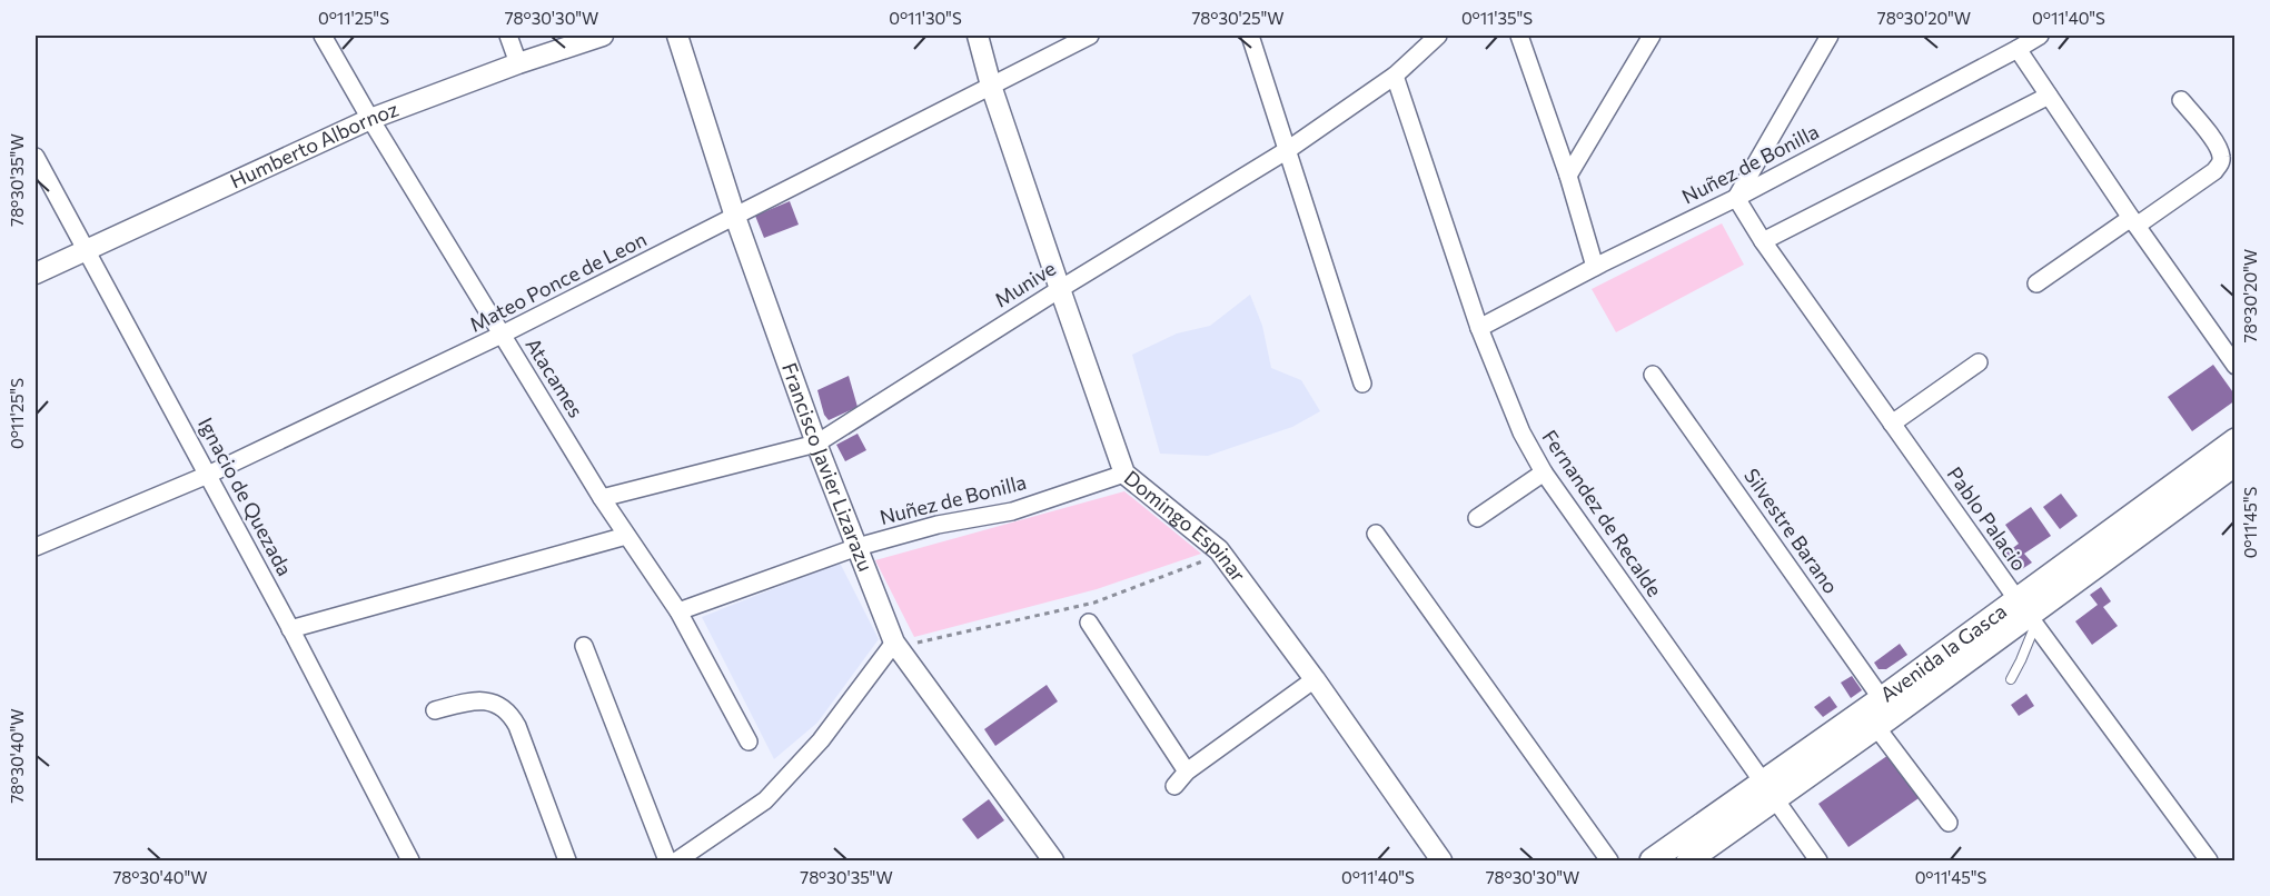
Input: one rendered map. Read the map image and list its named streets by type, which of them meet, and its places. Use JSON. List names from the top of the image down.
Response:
{
  "streets": {
    "main road": ["Avenida la Gasca"],
    "street": [
      "Humberto Albornoz",
      "Nuñez de Bonilla",
      "Mateo Ponce de Leon",
      "Munive",
      "Atacames",
      "Francisco Javier Lizarazu",
      "Ignacio de Quezada",
      "Fernandez de Recalde",
      "Pablo Palacio",
      "Domingo Espinar",
      "Silvestre Barano"
    ]
  },
  "crossings": [
    ["Humberto Albornoz", "Atacames"],
    ["Humberto Albornoz", "Ignacio de Quezada"],
    ["Nuñez de Bonilla", "Atacames"],
    ["Nuñez de Bonilla", "Francisco Javier Lizarazu"],
    ["Nuñez de Bonilla", "Fernandez de Recalde"],
    ["Nuñez de Bonilla", "Pablo Palacio"],
    ["Nuñez de Bonilla", "Domingo Espinar"],
    ["Mateo Ponce de Leon", "Atacames"],
    ["Mateo Ponce de Leon", "Francisco Javier Lizarazu"],
    ["Mateo Ponce de Leon", "Ignacio de Quezada"],
    ["Mateo Ponce de Leon", "Domingo Espinar"],
    ["Munive", "Atacames"],
    ["Munive", "Francisco Javier Lizarazu"],
    ["Munive", "Fernandez de Recalde"],
    ["Munive", "Domingo Espinar"],
    ["Fernandez de Recalde", "Avenida la Gasca"],
    ["Pablo Palacio", "Avenida la Gasca"],
    ["Silvestre Barano", "Avenida la Gasca"]
  ],
  "coordinates": [
    "0°11'25\"S",
    "78°30'30\"W",
    "0°11'30\"S",
    "78°30'25\"W",
    "0°11'35\"S",
    "78°30'20\"W",
    "0°11'40\"S",
    "78°30'35\"W",
    "0°11'45\"S",
    "78°30'40\"W"
  ]
}
